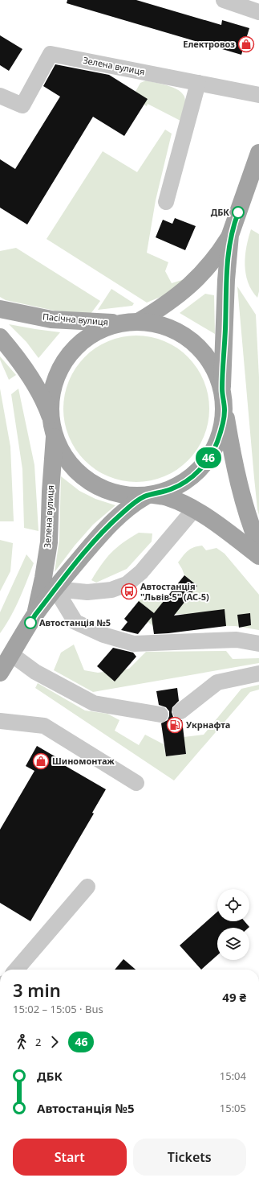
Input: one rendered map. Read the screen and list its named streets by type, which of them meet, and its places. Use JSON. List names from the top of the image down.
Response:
{
  "streets": {
    "main road": ["Зелена вулиця", "Пасічна вулиця"]
  },
  "places": {
    "shop": ["Електровоз", "Шиномонтаж"],
    "other": ["ДБК", "Автостанція №5"],
    "bus stop": ["Автостанція \"Львів-5\" (АС-5)"],
    "fuel station": ["Укрнафта"]
  },
  "lines": ["bus line 46"],
  "page": {
    "on_map": "46",
    "heading": ["3 min", "15:02 – 15:05 · Bus", "49 ₴"],
    "legs": ["2", "46"],
    "list": [
      {
        "name": "ДБК",
        "value": "15:04"
      },
      {
        "name": "Автостанція №5",
        "value": "15:05"
      }
    ],
    "buttons": ["Start", "Tickets"]
  }
}
